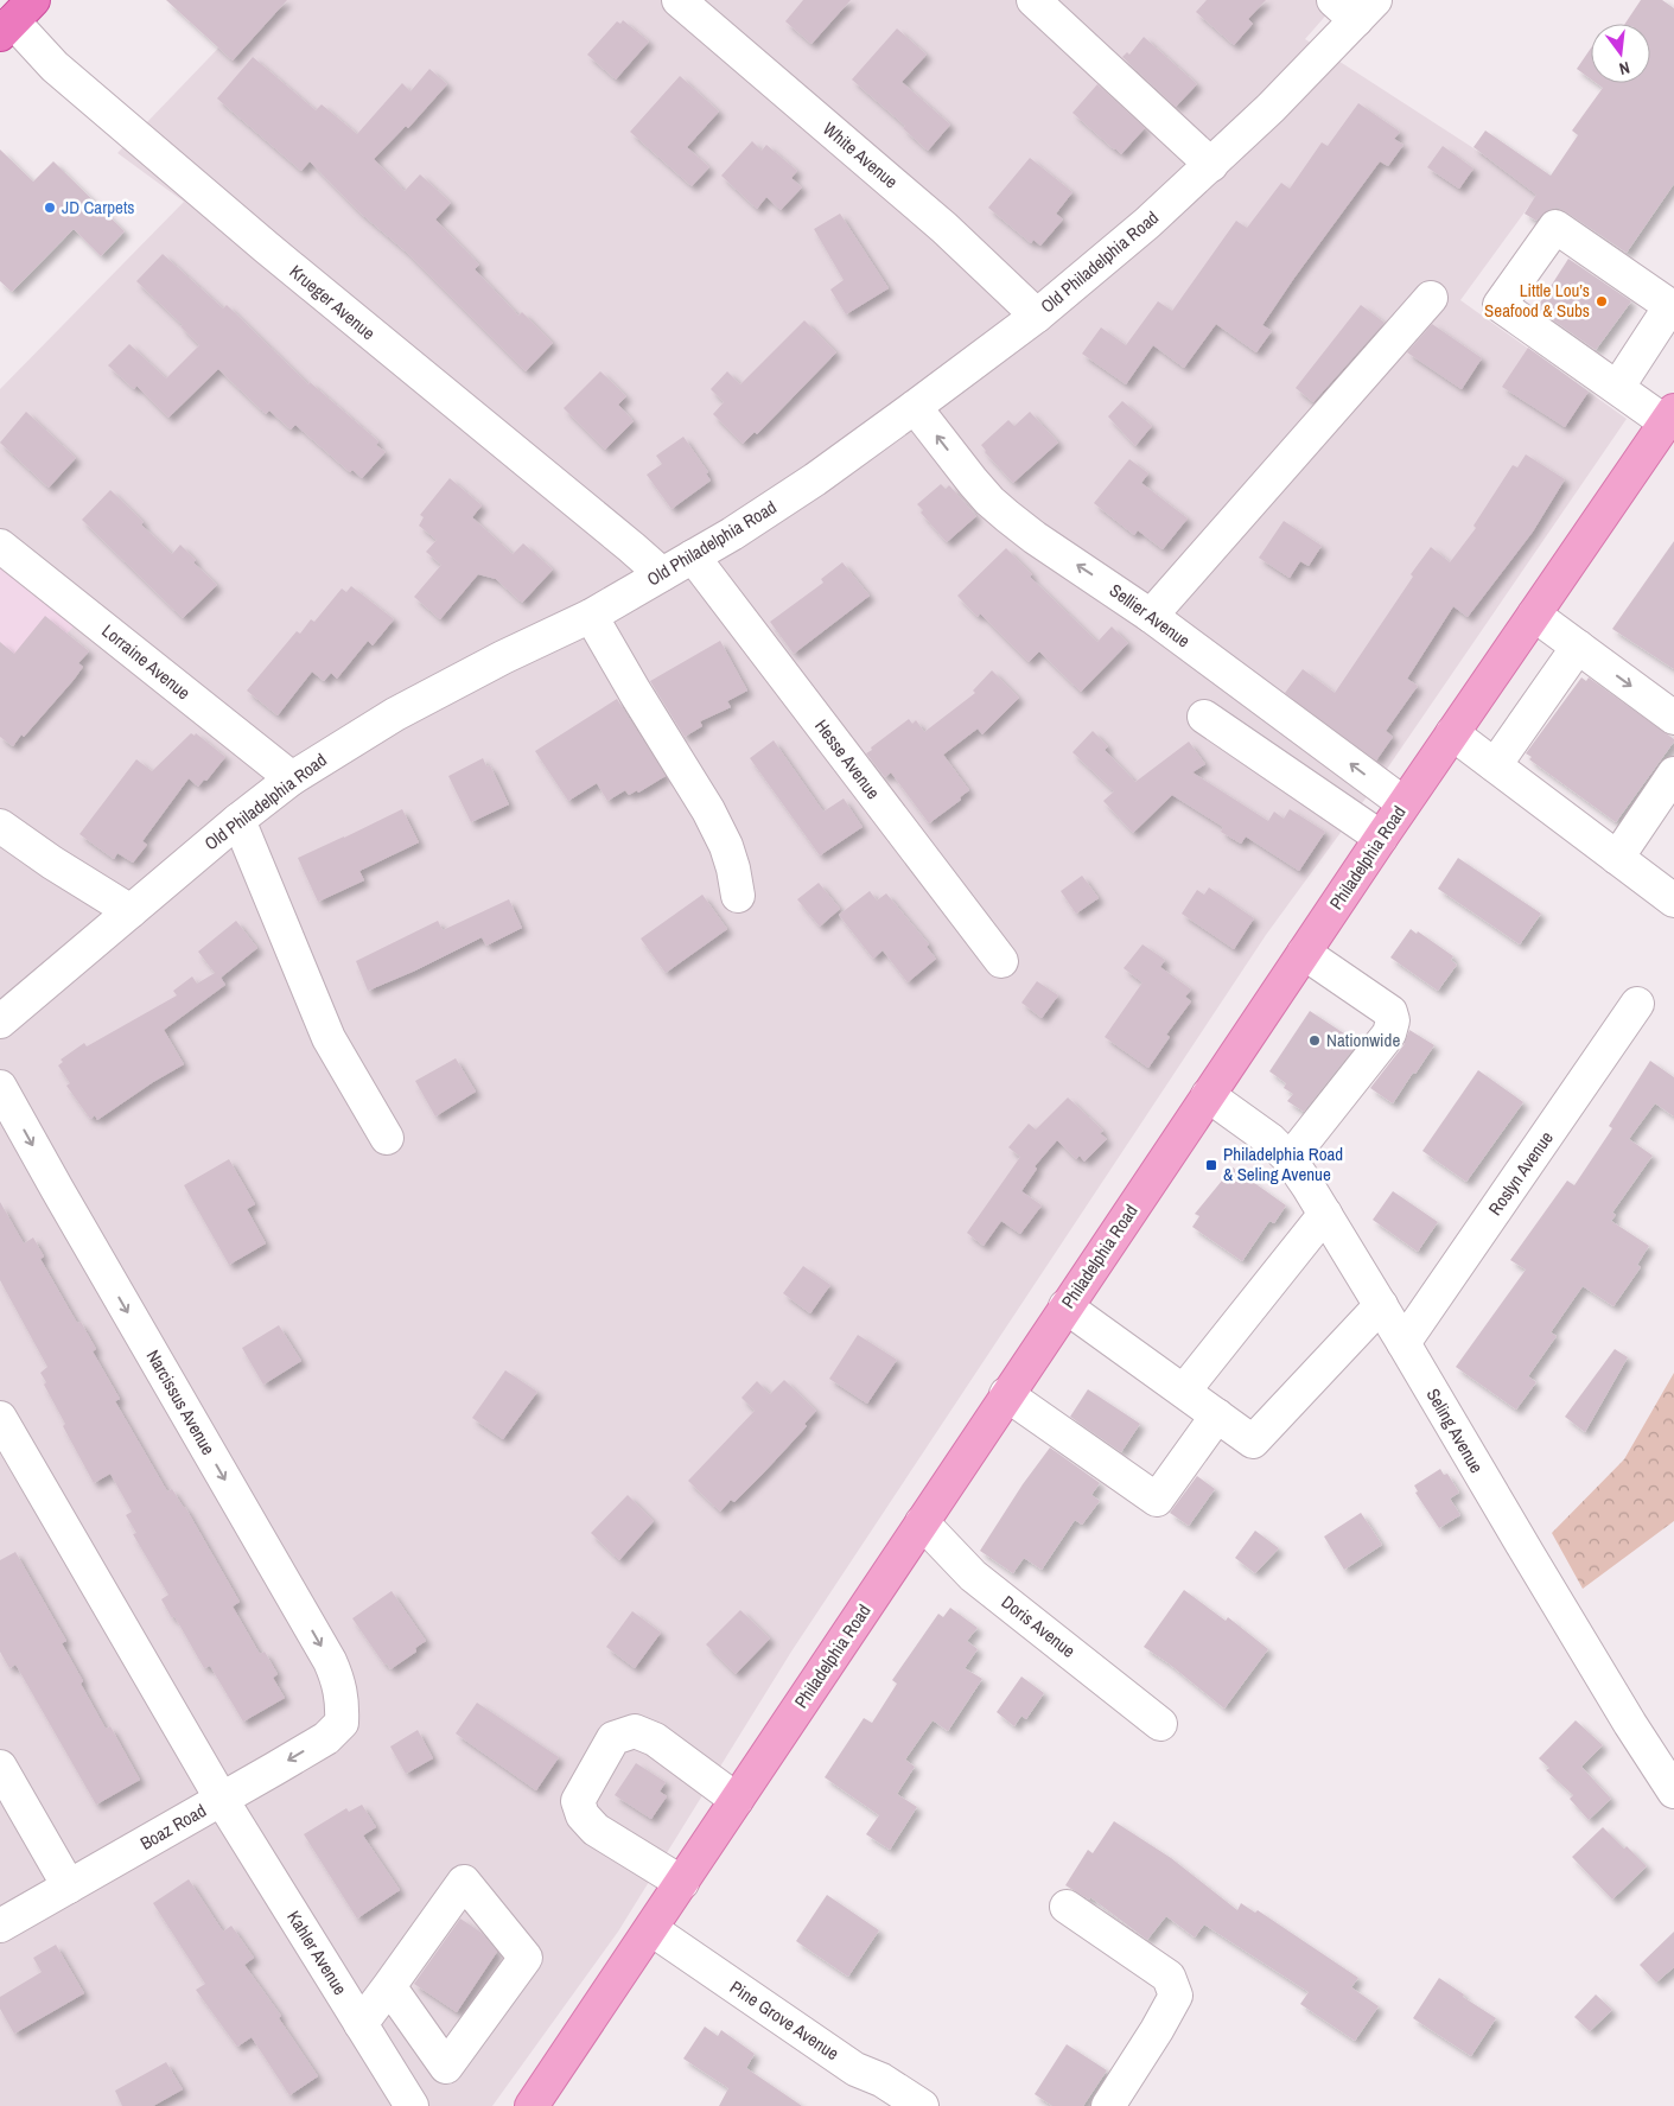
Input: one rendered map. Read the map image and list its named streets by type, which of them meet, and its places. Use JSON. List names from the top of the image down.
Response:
{
  "streets": {
    "main road": ["Philadelphia Road"],
    "street": [
      "White Avenue",
      "Old Philadelphia Road",
      "Krueger Avenue",
      "Sellier Avenue",
      "Lorraine Avenue",
      "Hesse Avenue",
      "Roslyn Avenue",
      "Narcissus Avenue",
      "Seling Avenue",
      "Doris Avenue",
      "Boaz Road",
      "Kahler Avenue",
      "Pine Grove Avenue"
    ]
  },
  "crossings": [
    ["White Avenue", "Old Philadelphia Road"],
    ["Old Philadelphia Road", "Krueger Avenue"],
    ["Old Philadelphia Road", "Sellier Avenue"],
    ["Old Philadelphia Road", "Lorraine Avenue"],
    ["Old Philadelphia Road", "Hesse Avenue"],
    ["Sellier Avenue", "Philadelphia Road"],
    ["Philadelphia Road", "Seling Avenue"],
    ["Philadelphia Road", "Doris Avenue"],
    ["Philadelphia Road", "Pine Grove Avenue"],
    ["Roslyn Avenue", "Seling Avenue"],
    ["Narcissus Avenue", "Boaz Road"],
    ["Boaz Road", "Kahler Avenue"]
  ],
  "one_way": ["Narcissus Avenue"],
  "places": {
    "other": ["JD Carpets", "Little Lou’s Seafood & Subs", "Nationwide"],
    "transit": ["Philadelphia Road & Seling Avenue"]
  },
  "north": "bottom"
}
